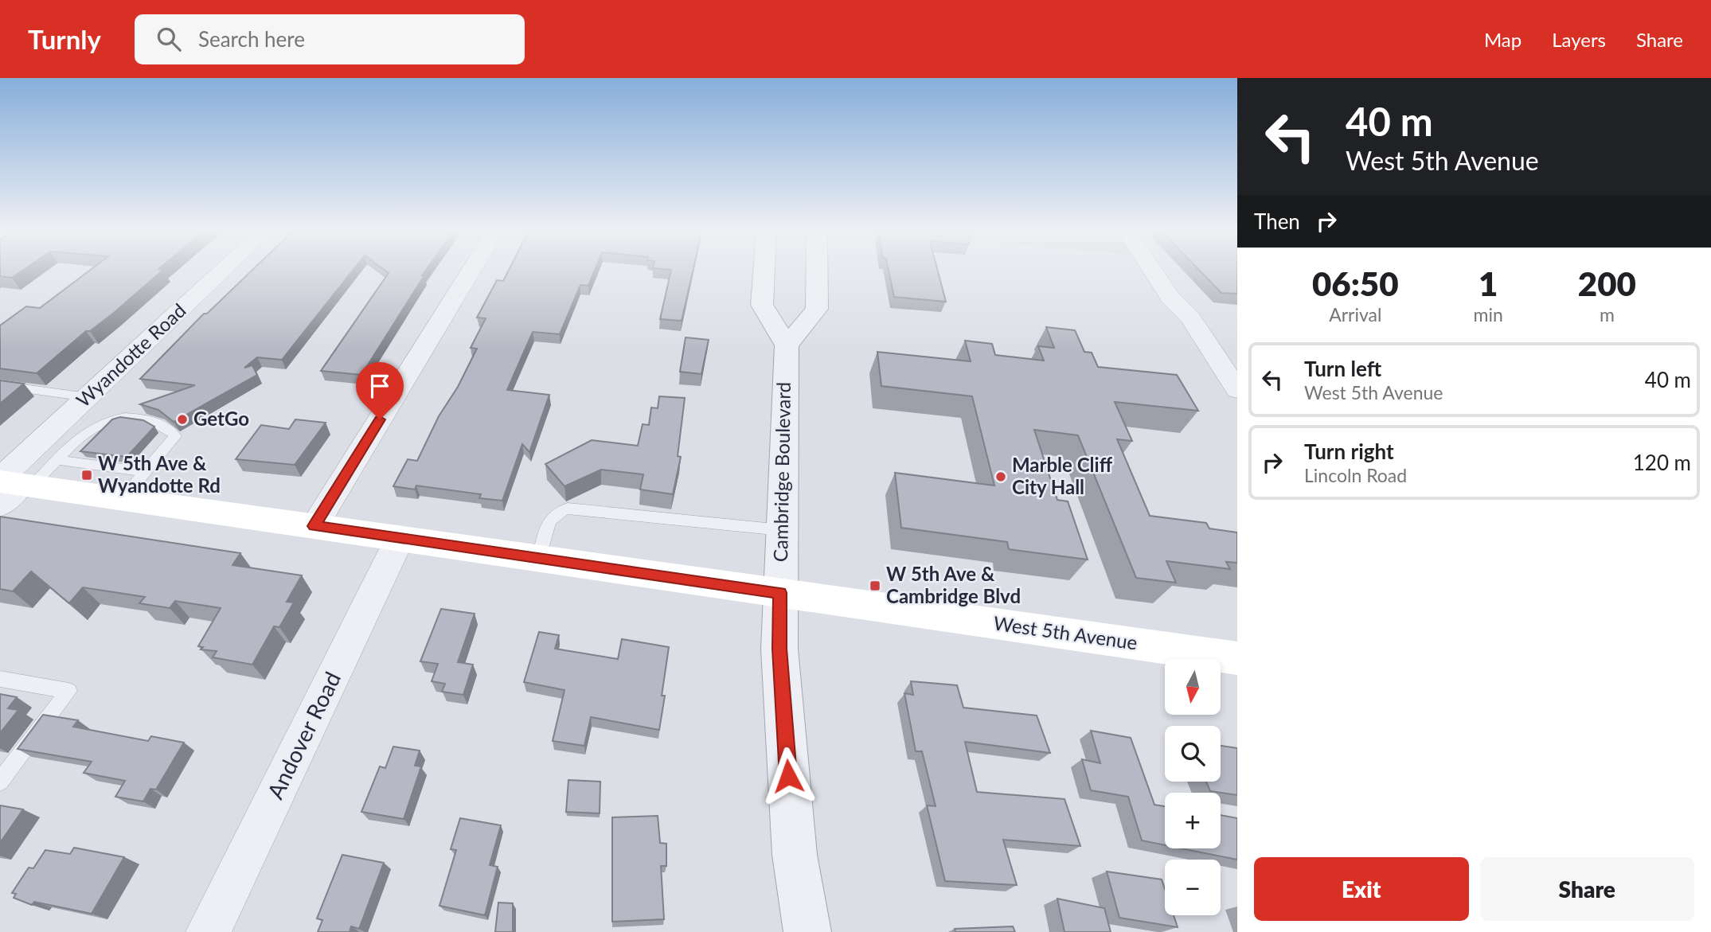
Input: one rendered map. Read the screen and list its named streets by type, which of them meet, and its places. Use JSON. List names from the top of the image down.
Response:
{
  "streets": {
    "main road": ["West 5th Avenue"],
    "street": ["Wyandotte Road", "Cambridge Boulevard", "Andover Road"]
  },
  "crossings": [
    ["Wyandotte Road", "West 5th Avenue"],
    ["Cambridge Boulevard", "West 5th Avenue"],
    ["West 5th Avenue", "Andover Road"]
  ],
  "places": {
    "other": ["GetGo", "Marble Cliff City Hall"],
    "transit": ["W 5th Ave & Wyandotte Rd", "W 5th Ave & Cambridge Blvd"]
  },
  "north": "bottom",
  "page": {
    "header": "Turnly",
    "search": "Search here",
    "nav": ["Map", "Layers", "Share"],
    "turn": ["40 m", "West 5th Avenue"],
    "then": "Then",
    "eta": [
      "06:50",
      "Arrival",
      "1",
      "min",
      "200",
      "m"
    ],
    "list": [
      {
        "name": "Turn left",
        "note": "West 5th Avenue",
        "value": "40 m"
      },
      {
        "name": "Turn right",
        "note": "Lincoln Road",
        "value": "120 m"
      }
    ],
    "map_buttons": ["+", "−"],
    "buttons": ["Exit", "Share"]
  }
}
